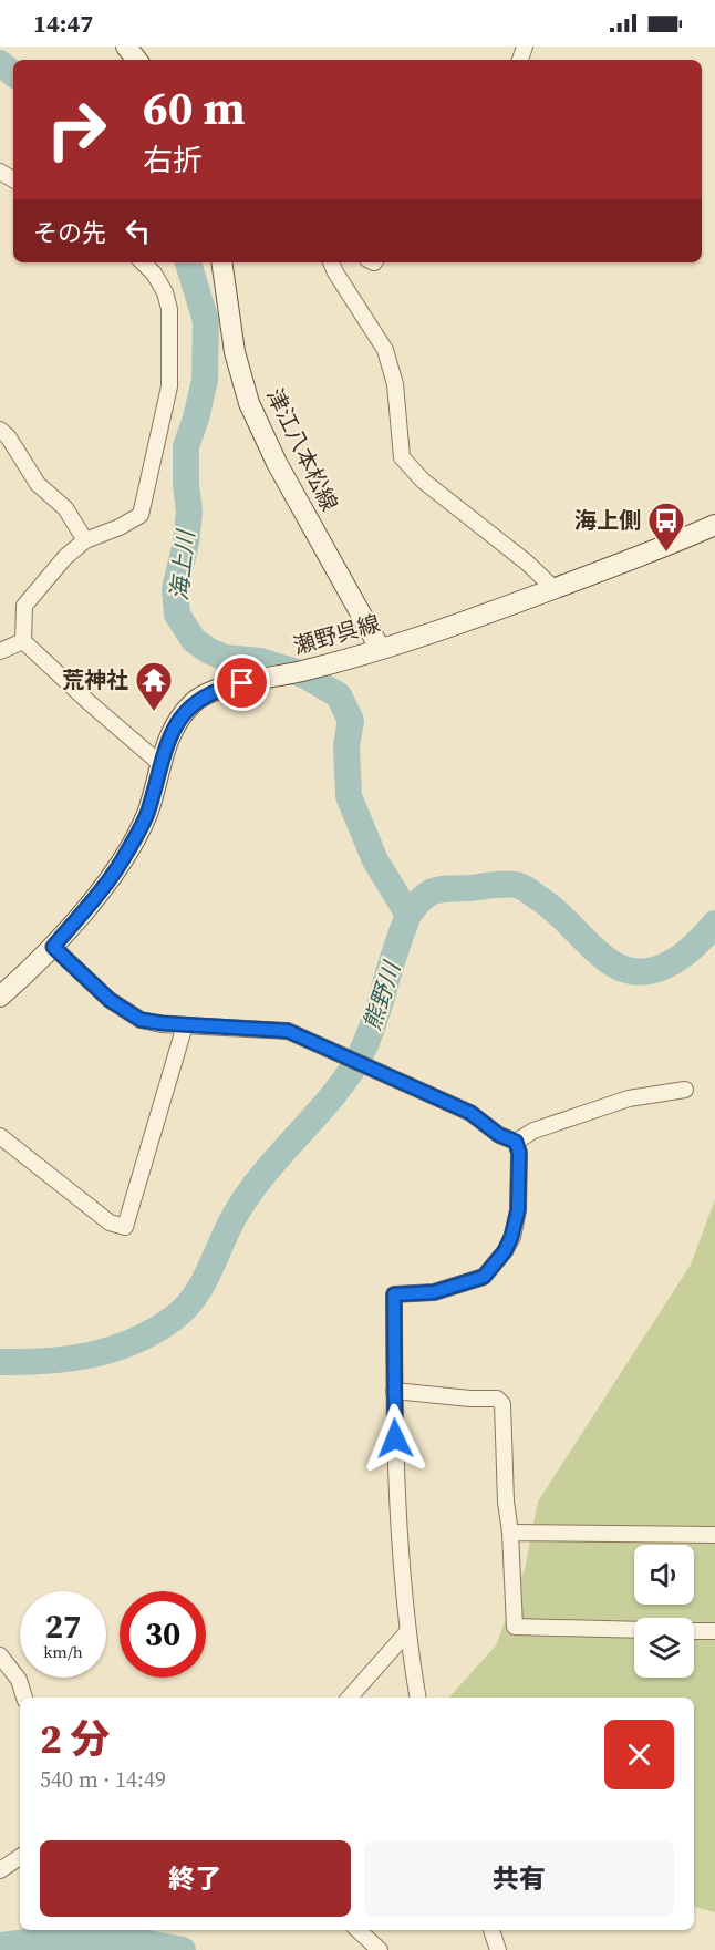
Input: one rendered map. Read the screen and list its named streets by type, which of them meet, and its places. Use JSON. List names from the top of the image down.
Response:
{
  "streets": {
    "main road": ["津江八本松線", "瀬野呉線"]
  },
  "crossings": [
    ["津江八本松線", "瀬野呉線"]
  ],
  "water": ["海上川", "熊野川"],
  "places": {
    "bus stop": ["海上側"],
    "temple": ["荒神社"]
  },
  "page": {
    "status": "14:47",
    "turn": ["60 m", "右折"],
    "then": "その先",
    "speed": "27 km/h",
    "limit": "30",
    "heading": ["2 分", "540 m · 14:49"],
    "buttons": ["終了", "共有"]
  }
}
